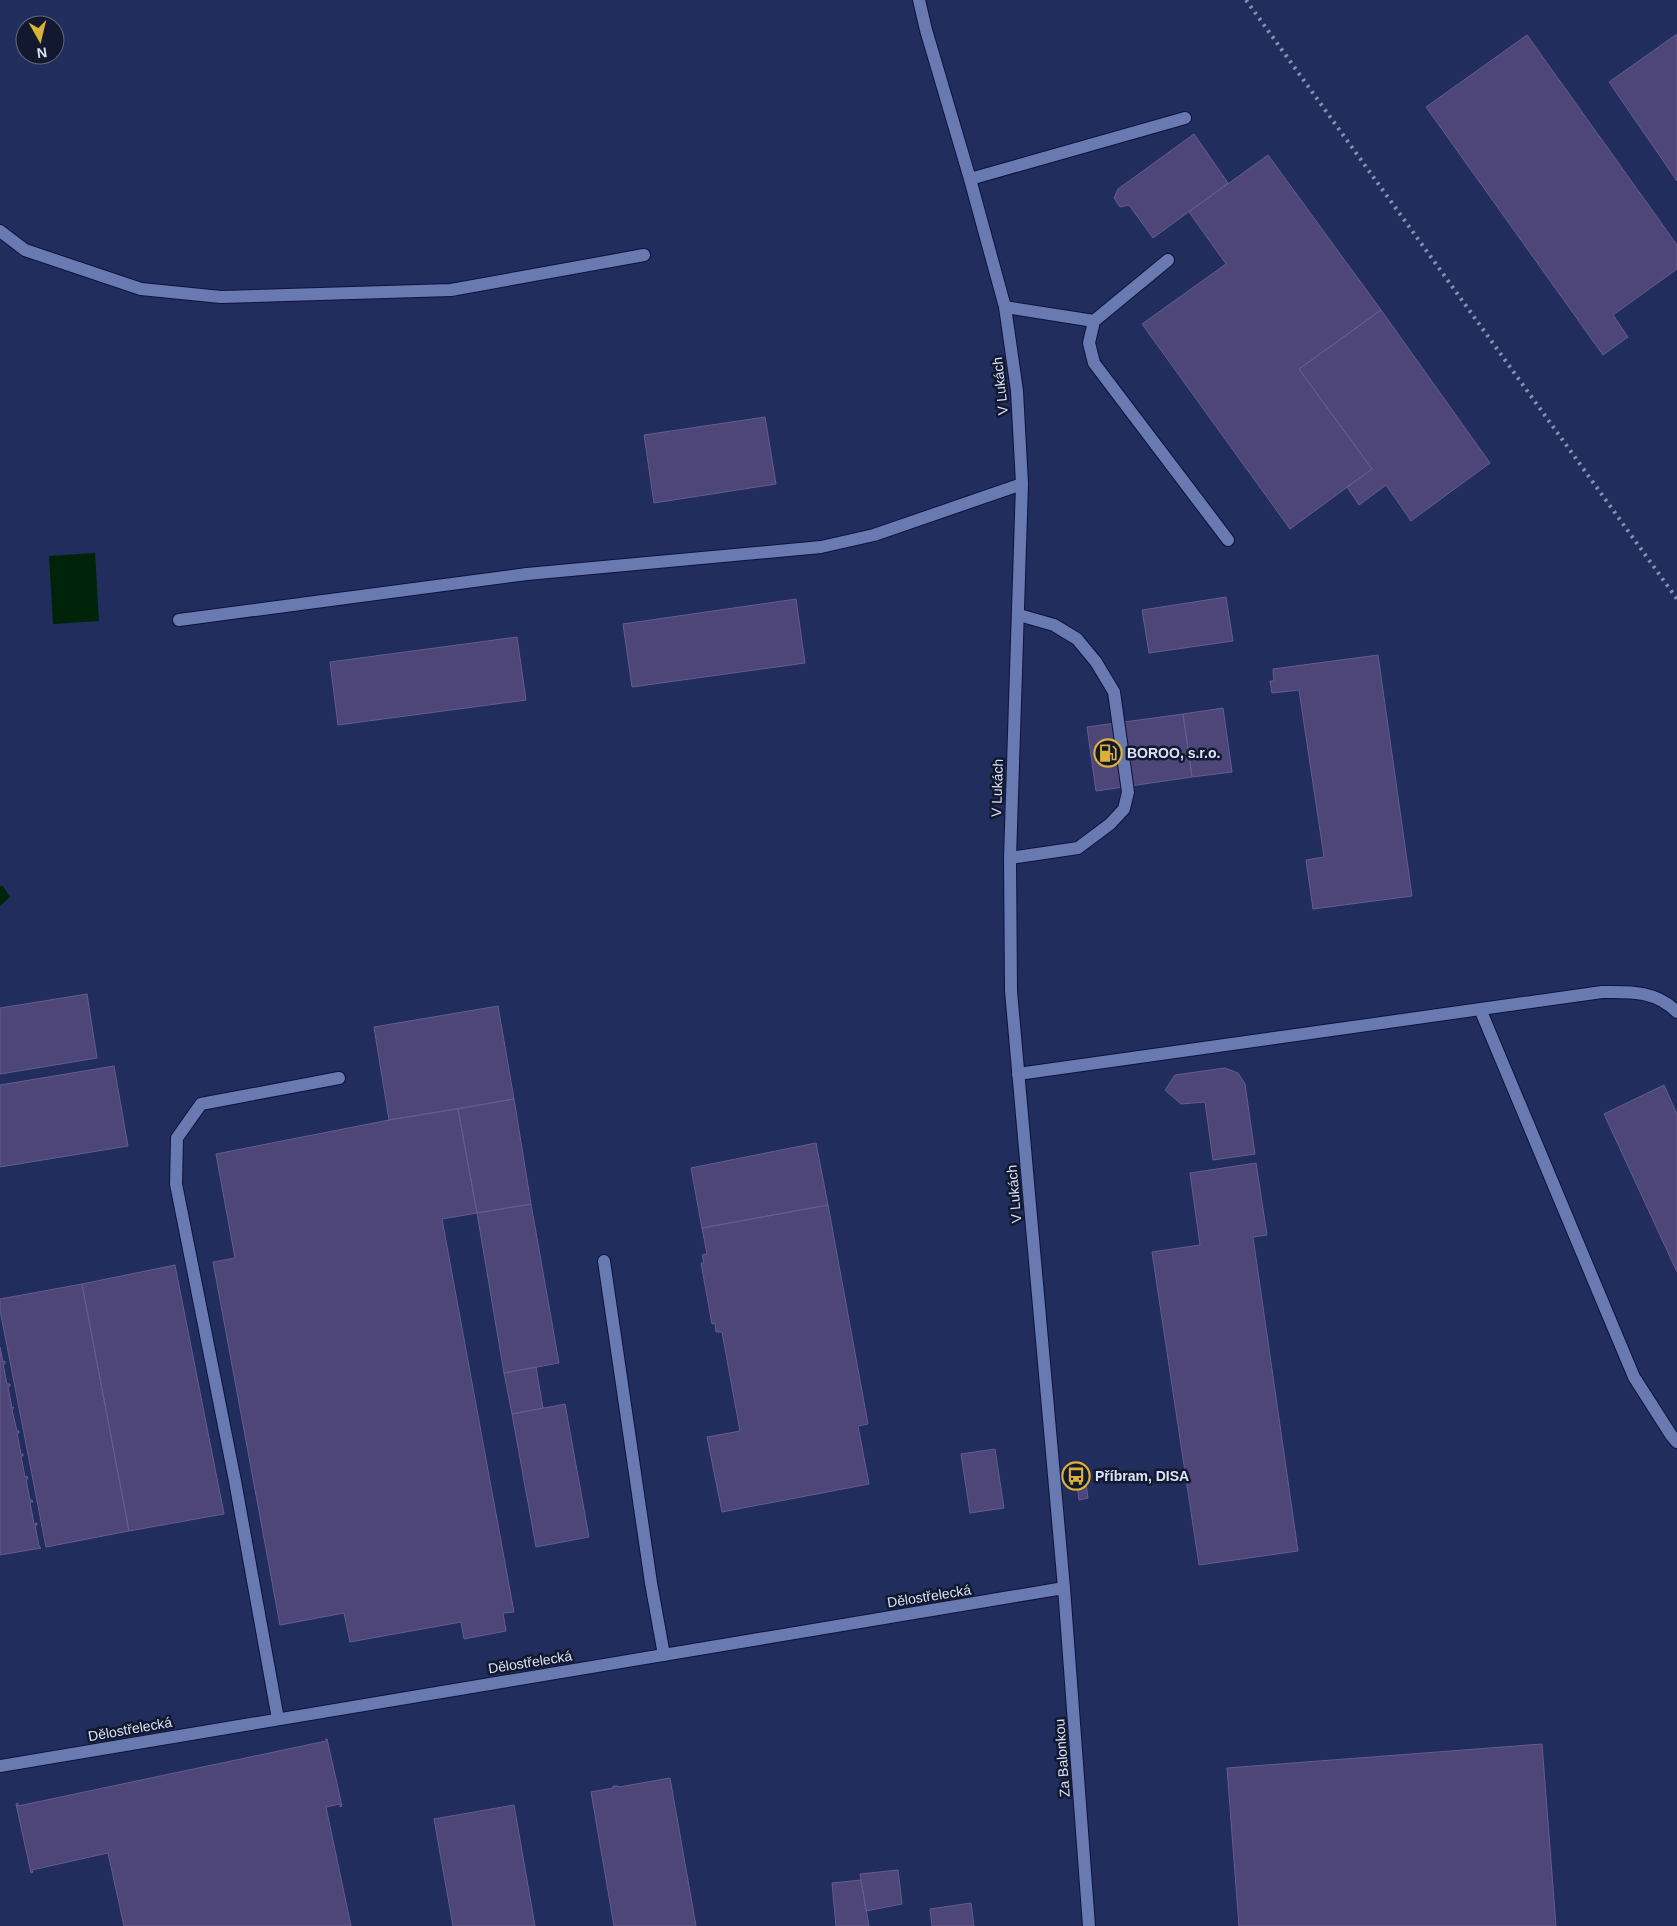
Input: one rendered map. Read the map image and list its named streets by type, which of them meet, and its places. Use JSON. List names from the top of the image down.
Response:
{
  "streets": {
    "street": ["V Lukách", "Dělostřelecká", "Za Balonkou"]
  },
  "crossings": [
    ["V Lukách", "Dělostřelecká"],
    ["V Lukách", "Za Balonkou"],
    ["Dělostřelecká", "Za Balonkou"]
  ],
  "places": {
    "fuel station": ["BOROO, s.r.o."],
    "bus stop": ["Příbram, DISA"]
  },
  "north": "bottom"
}
